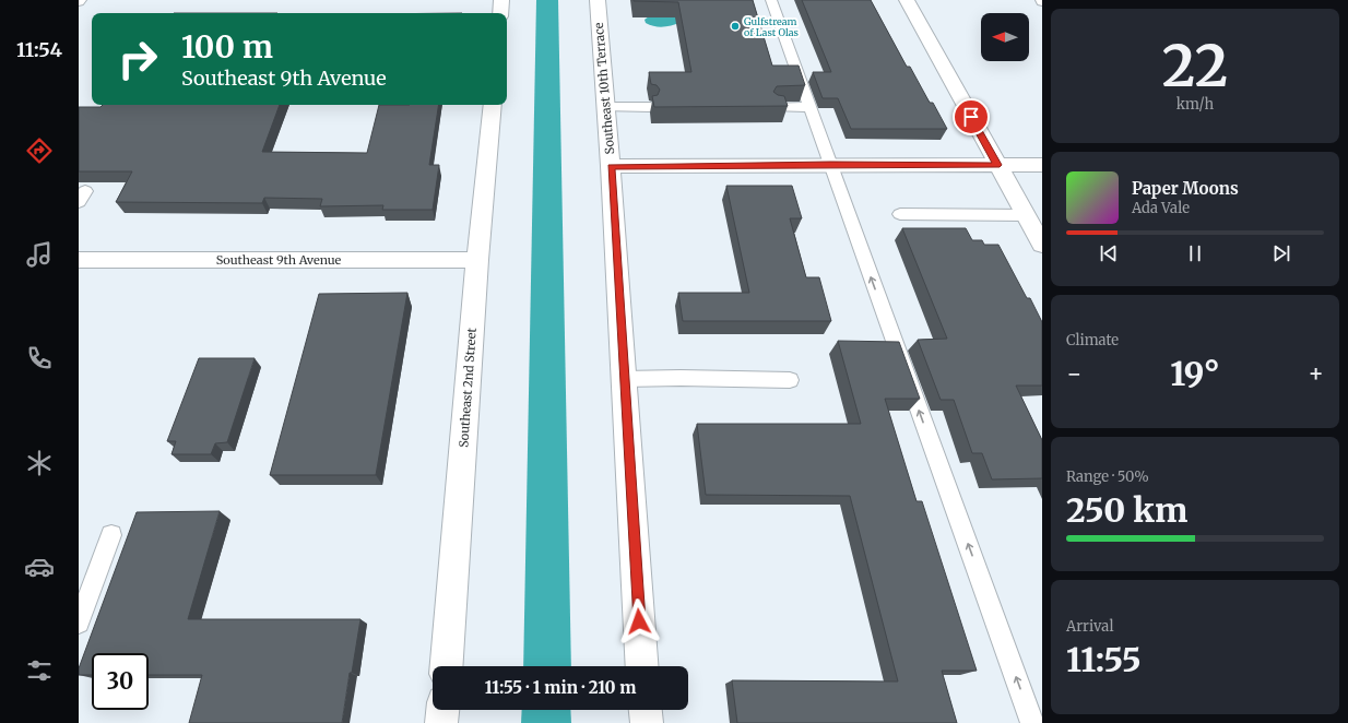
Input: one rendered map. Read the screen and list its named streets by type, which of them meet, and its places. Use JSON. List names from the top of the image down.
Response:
{
  "streets": {
    "street": ["Southeast 10th Terrace", "Southeast 9th Avenue", "Southeast 2nd Street"]
  },
  "crossings": [
    ["Southeast 9th Avenue", "Southeast 2nd Street"]
  ],
  "places": ["Gulfstream of Last Olas"],
  "north": "left",
  "page": {
    "tabs": "11:54",
    "tile": [
      ["22", "km/h"],
      "Climate",
      ["Range · 50%", "250 km"],
      ["Arrival", "11:55"]
    ],
    "turn": ["100 m", "Southeast 9th Avenue"],
    "song": ["Paper Moons", "Ada Vale"],
    "heat": ["−", "19°", "+"],
    "limit": "30",
    "trip": "11:55 · 1 min · 210 m"
  }
}
